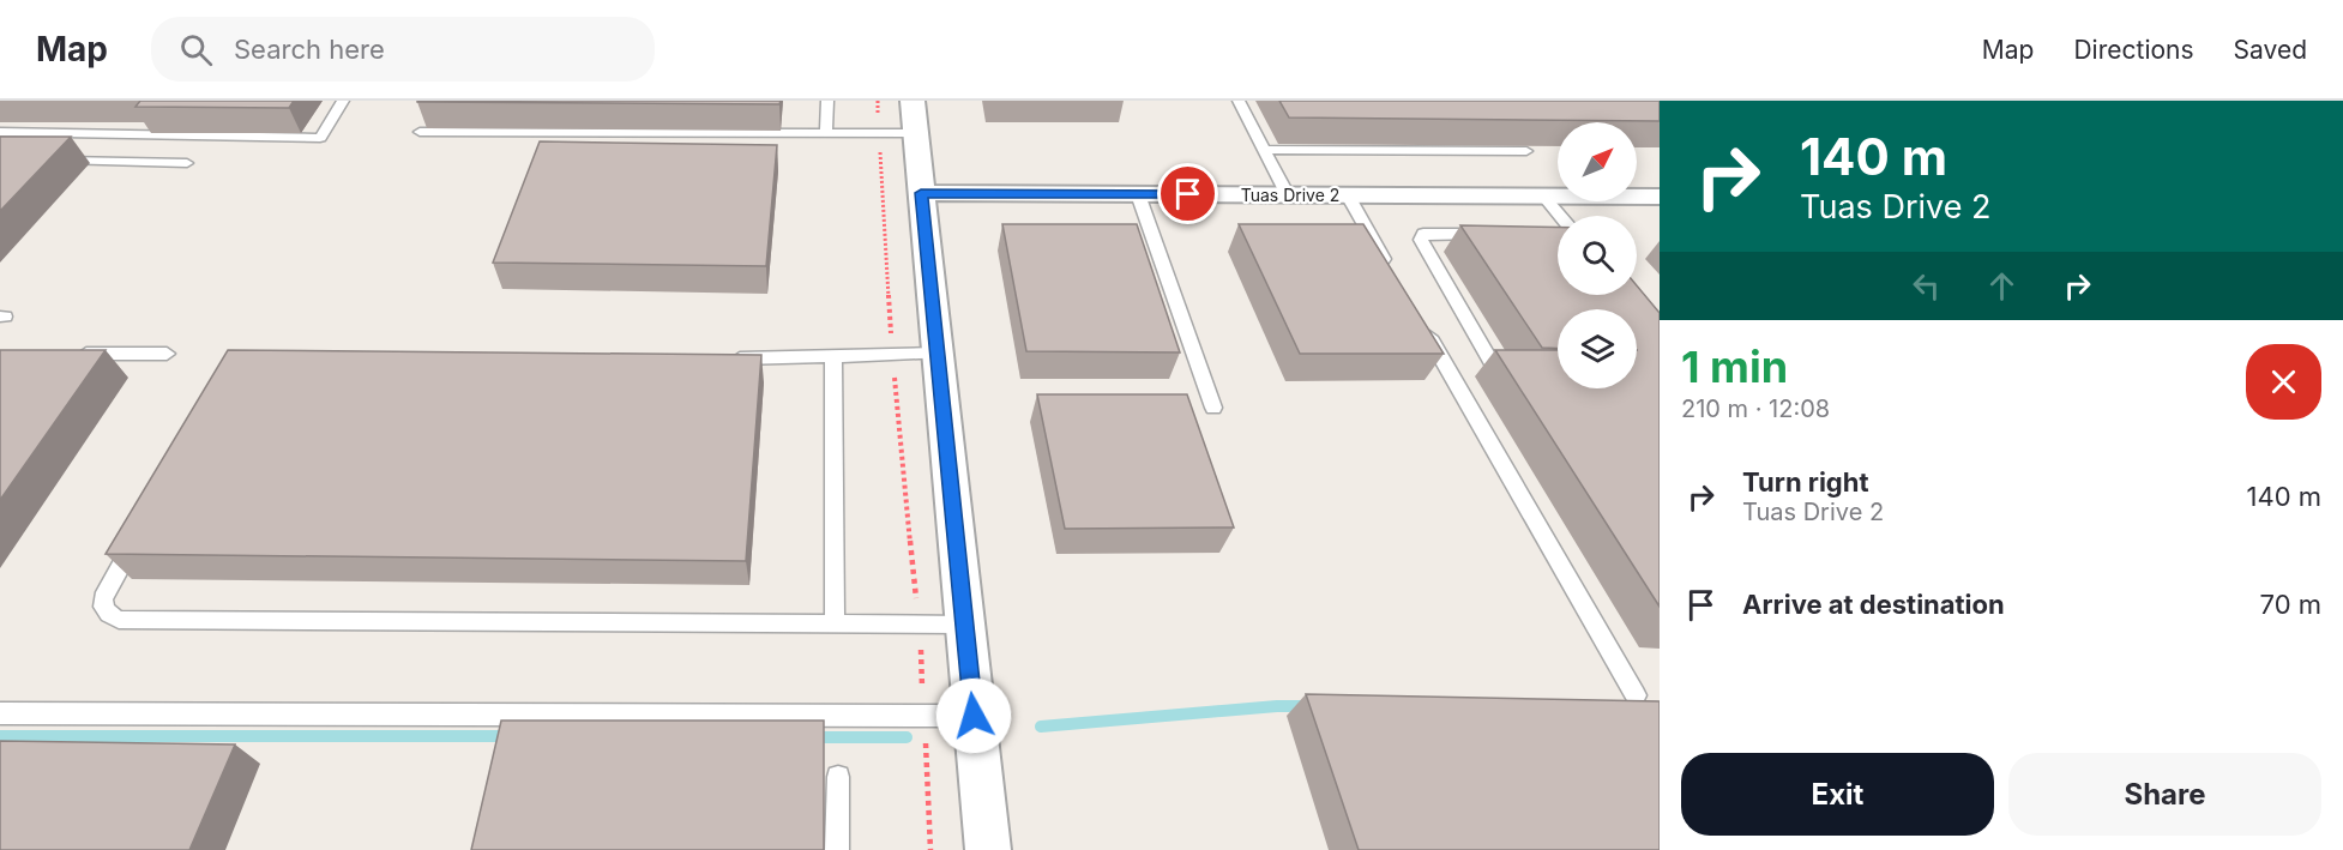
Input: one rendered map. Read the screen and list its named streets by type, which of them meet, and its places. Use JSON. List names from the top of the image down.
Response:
{
  "streets": {
    "street": ["Tuas Drive 2"]
  },
  "north": "top right",
  "page": {
    "header": "Map",
    "search": "Search here",
    "nav": ["Map", "Directions", "Saved"],
    "turn": ["140 m", "Tuas Drive 2"],
    "heading": ["1 min", "210 m · 12:08"],
    "list": [
      {
        "name": "Turn right",
        "note": "Tuas Drive 2",
        "value": "140 m"
      },
      {
        "name": "Arrive at destination",
        "value": "70 m"
      }
    ],
    "buttons": ["Exit", "Share"]
  }
}
